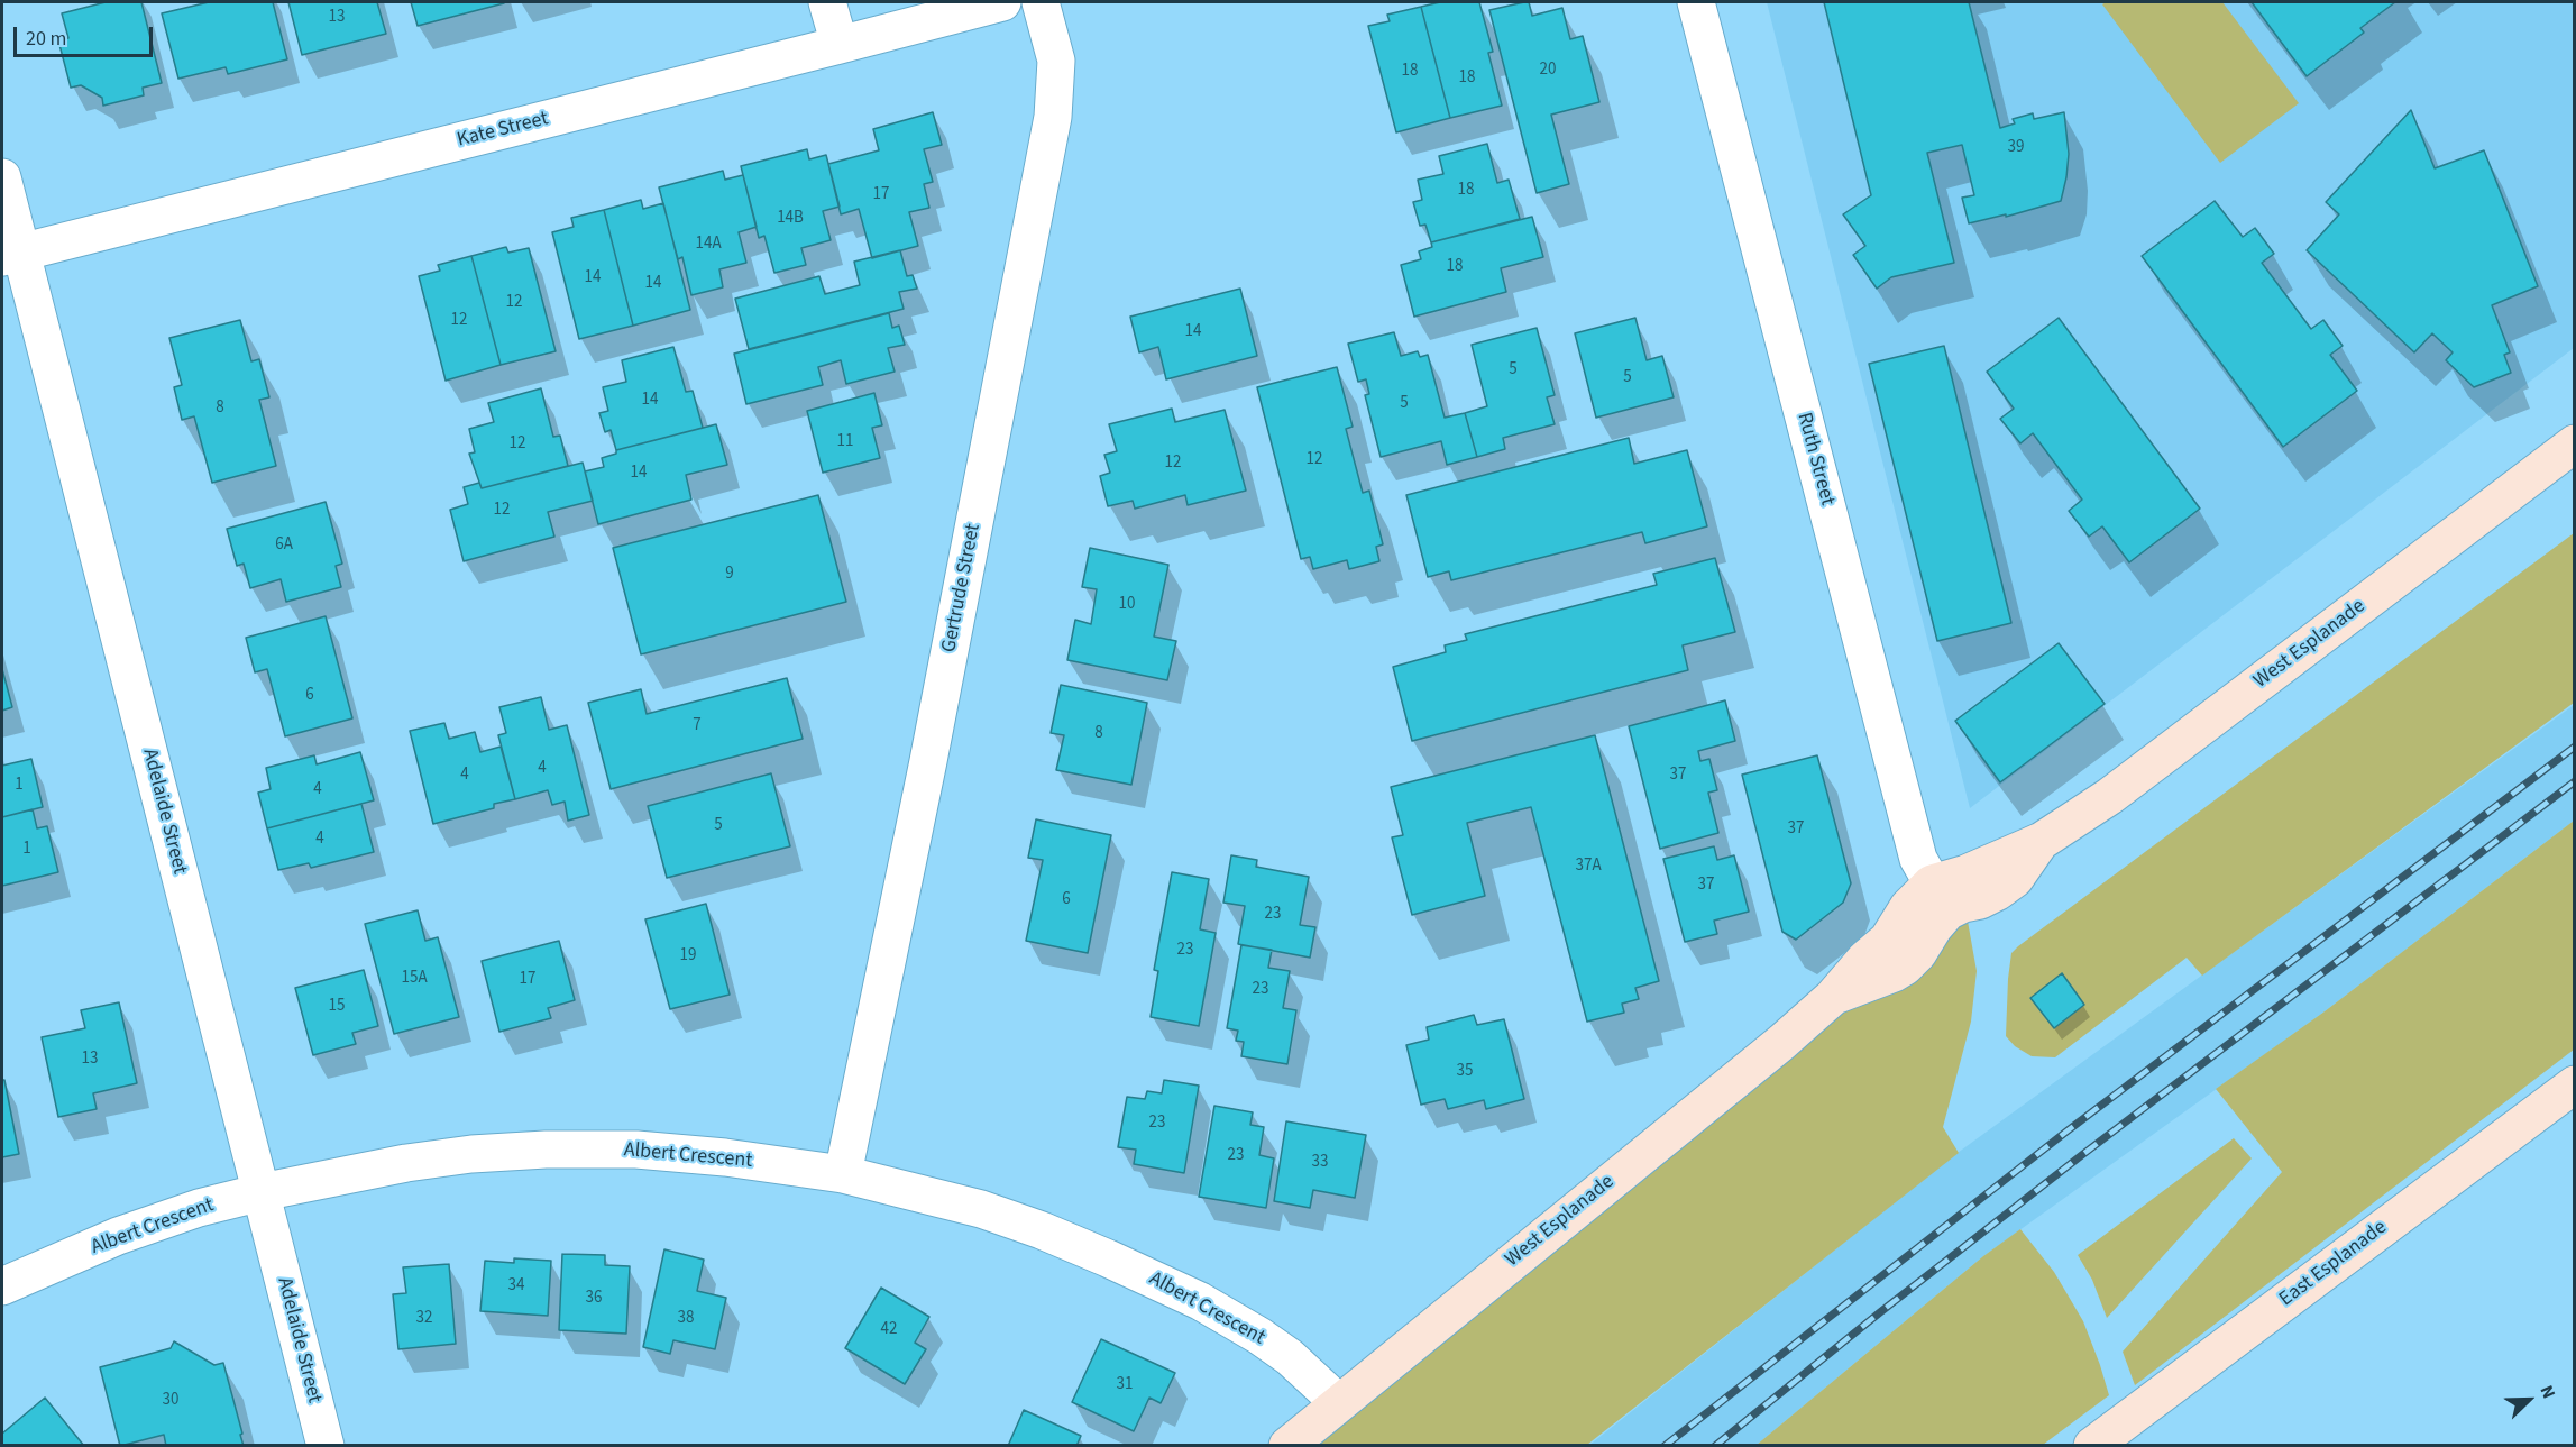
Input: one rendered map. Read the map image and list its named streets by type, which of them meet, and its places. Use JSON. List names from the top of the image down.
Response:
{
  "streets": {
    "street": [
      "Kate Street",
      "Ruth Street",
      "Gertrude Street",
      "West Esplanade",
      "Adelaide Street",
      "Albert Crescent",
      "East Esplanade"
    ]
  },
  "crossings": [
    ["Kate Street", "Adelaide Street"],
    ["Ruth Street", "West Esplanade"],
    ["Gertrude Street", "Albert Crescent"],
    ["West Esplanade", "Albert Crescent"],
    ["Adelaide Street", "Albert Crescent"]
  ],
  "house_numbers": [
    "13",
    "20",
    "18",
    "18",
    "39",
    "18",
    "17",
    "14B",
    "14A",
    "18",
    "14",
    "14",
    "12",
    "12",
    "14",
    "5",
    "5",
    "14",
    "5",
    "8",
    "11",
    "12",
    "12",
    "12",
    "14",
    "12",
    "6A",
    "9",
    "10",
    "6",
    "7",
    "8",
    "4",
    "4",
    "37",
    "1",
    "4",
    "5",
    "37",
    "4",
    "1",
    "37A",
    "37",
    "6",
    "23",
    "23",
    "19",
    "15A",
    "17",
    "23",
    "15",
    "13",
    "35",
    "23",
    "23",
    "33",
    "34",
    "36",
    "32",
    "38",
    "42",
    "31",
    "30"
  ],
  "scale_bar": "20 m",
  "north": "top right"
}
